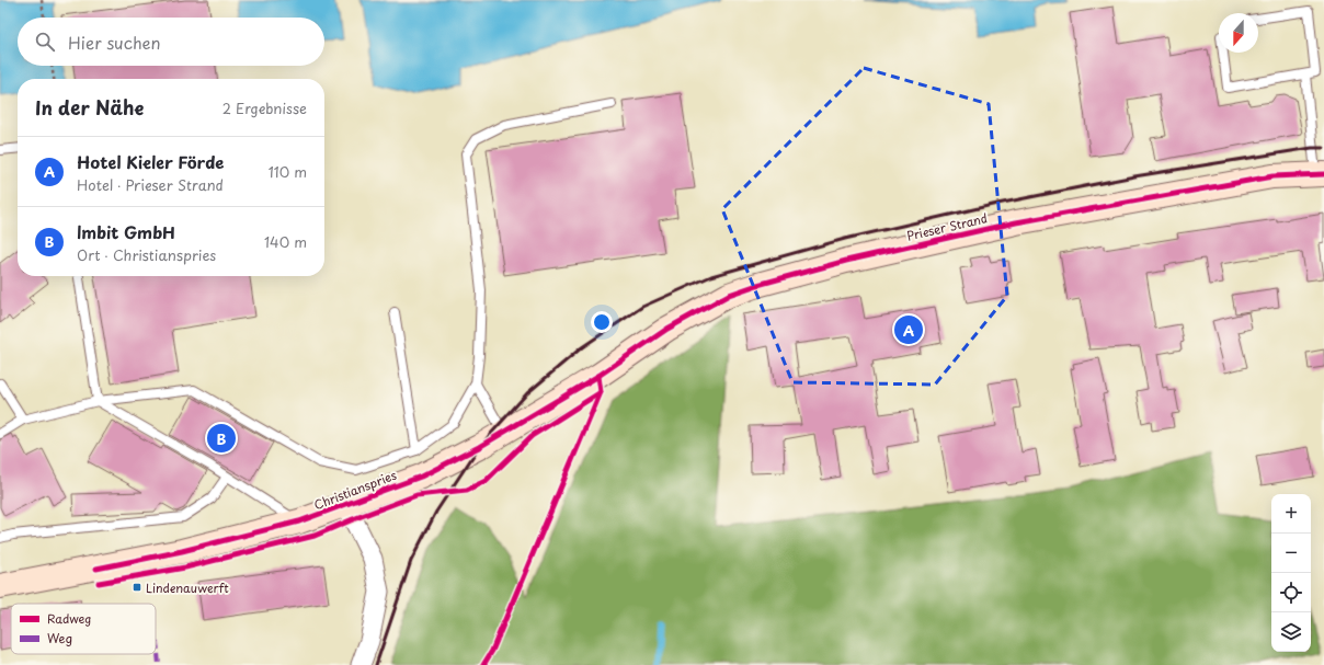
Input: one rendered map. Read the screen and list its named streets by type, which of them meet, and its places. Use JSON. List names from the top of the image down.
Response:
{
  "streets": {
    "street": ["Prieser Strand", "Christianspries"]
  },
  "crossings": [
    ["Prieser Strand", "Christianspries"]
  ],
  "places": {
    "transit": ["Lindenauwerft"]
  },
  "legend": ["Radweg", "Weg"],
  "north": "bottom",
  "page": {
    "search": "Hier suchen",
    "heading": ["In der Nähe", "2 Ergebnisse"],
    "list": [
      {
        "mark": "A",
        "name": "Hotel Kieler Förde",
        "note": "Hotel · Prieser Strand",
        "value": "110 m"
      },
      {
        "mark": "B",
        "name": "lmbit GmbH",
        "note": "Ort · Christianspries",
        "value": "140 m"
      }
    ],
    "pins": ["A", "B"],
    "map_buttons": ["+", "−"]
  }
}
